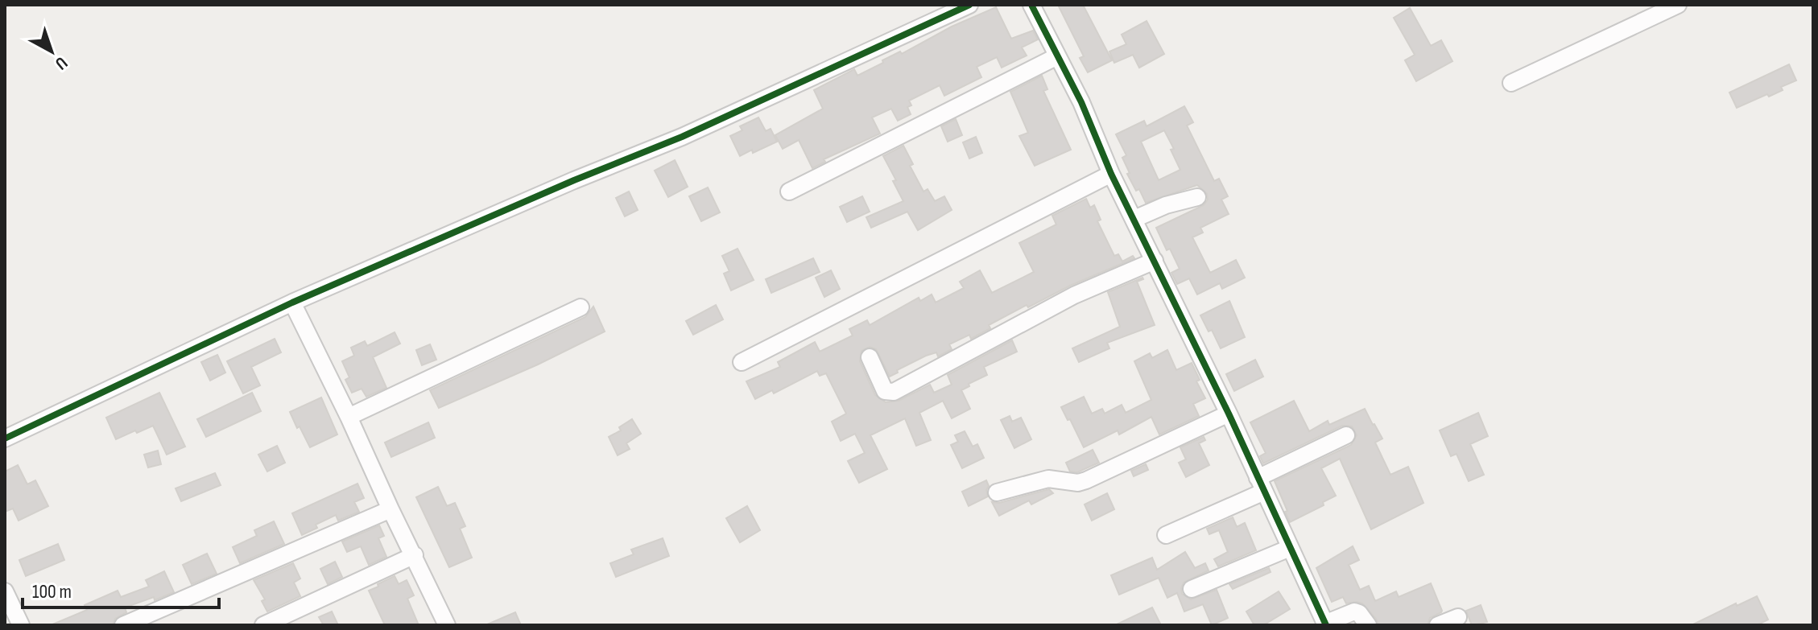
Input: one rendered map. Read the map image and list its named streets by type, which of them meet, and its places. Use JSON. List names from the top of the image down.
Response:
{
  "scale_bar": "100 m",
  "north": "bottom right"
}
